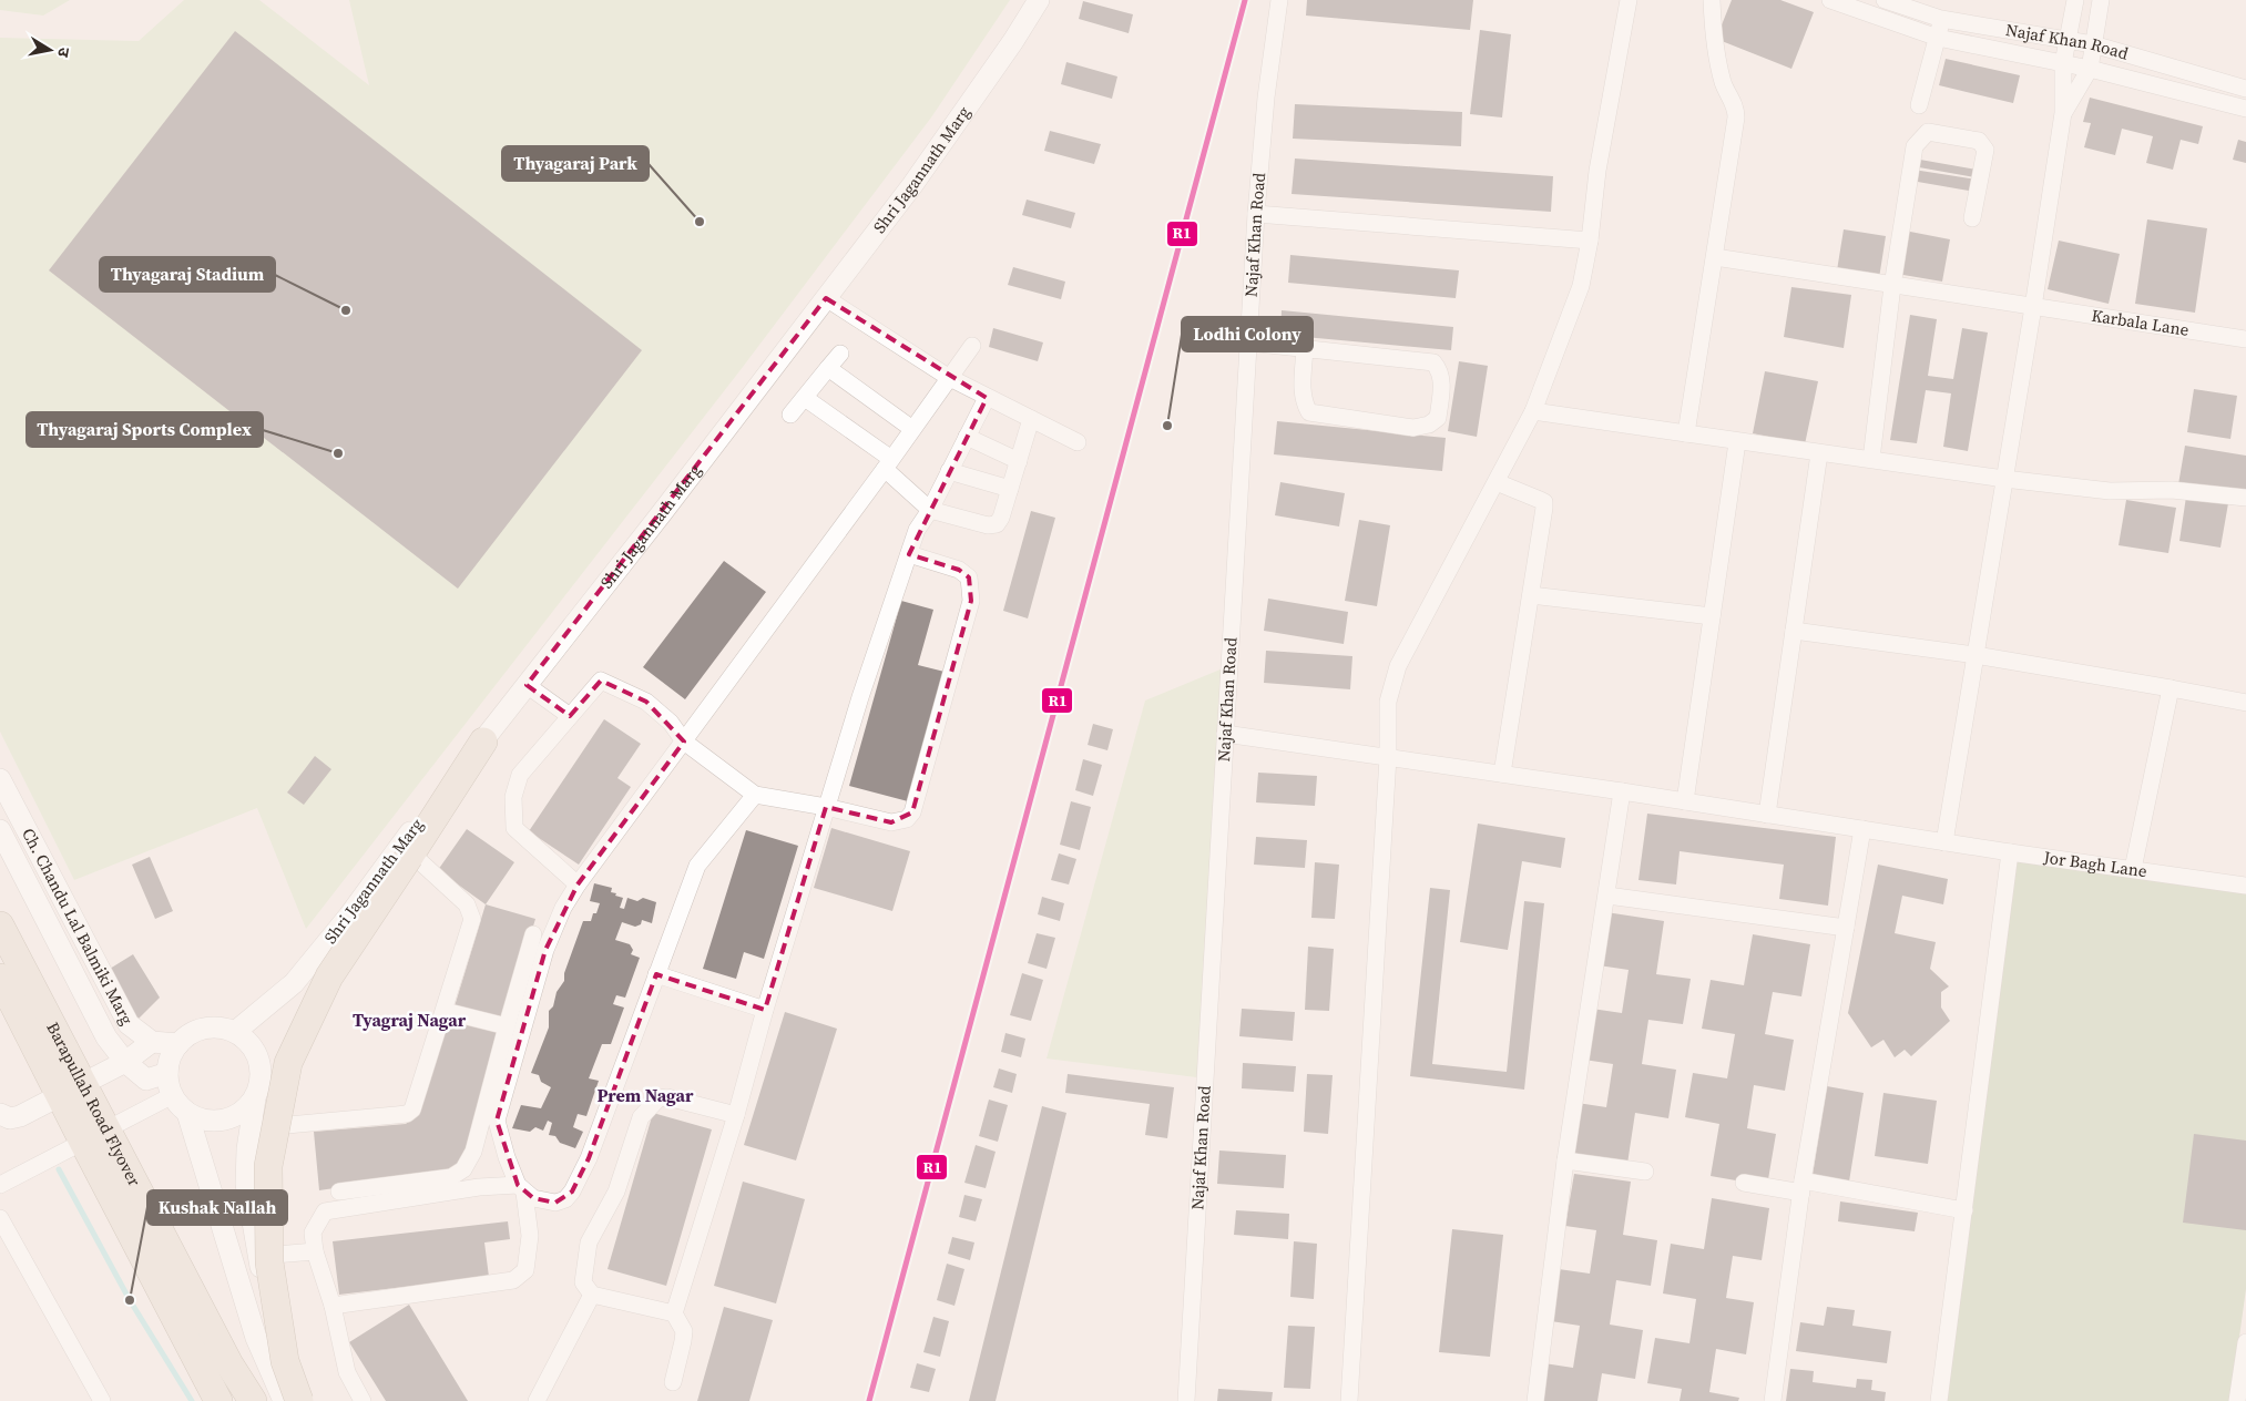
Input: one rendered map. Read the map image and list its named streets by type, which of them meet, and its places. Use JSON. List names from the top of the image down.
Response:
{
  "streets": {
    "highway": ["Barapullah Road Flyover"],
    "street": [
      "Najaf Khan Road",
      "Shri Jagannath Marg",
      "Karbala Lane",
      "Jor Bagh Lane",
      "Ch. Chandu Lal Balmiki Marg"
    ]
  },
  "crossings": [
    ["Najaf Khan Road", "Jor Bagh Lane"],
    ["Shri Jagannath Marg", "Ch. Chandu Lal Balmiki Marg"]
  ],
  "districts": ["Tyagraj Nagar", "Prem Nagar"],
  "places": [
    "Thyagaraj Park",
    "Thyagaraj Stadium",
    "Lodhi Colony",
    "Thyagaraj Sports Complex",
    "Kushak Nallah"
  ],
  "lines": ["transit line R1"],
  "north": "right"
}
